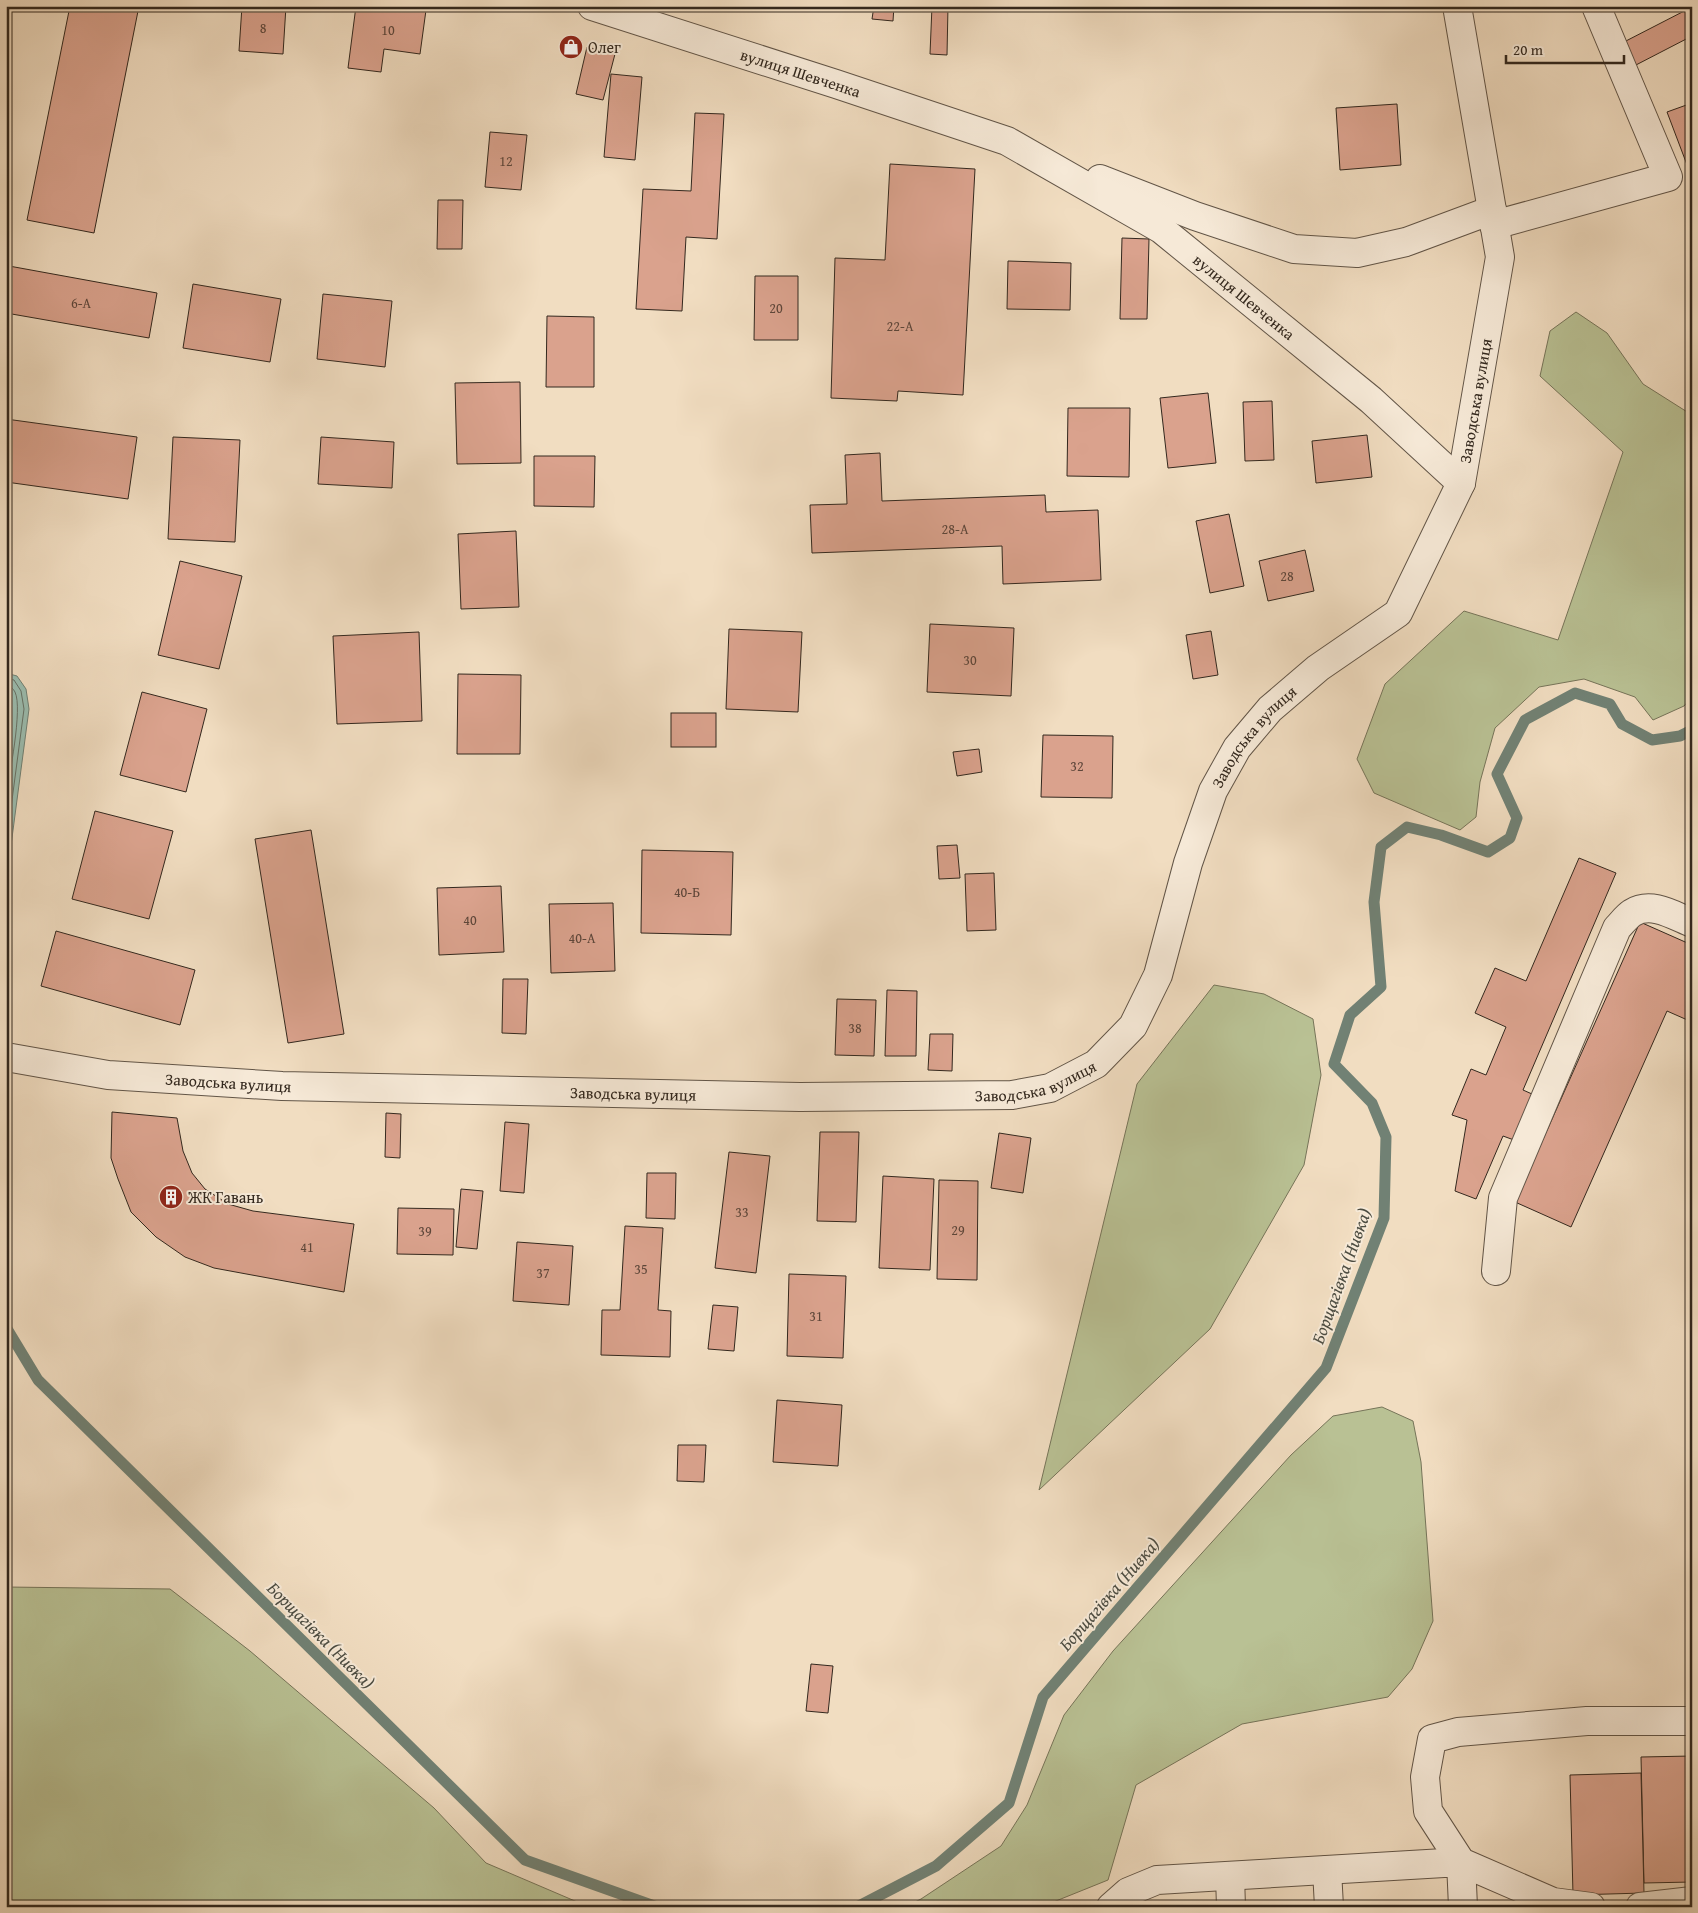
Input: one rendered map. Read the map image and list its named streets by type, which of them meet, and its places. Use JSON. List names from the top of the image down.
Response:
{
  "streets": {
    "street": ["вулиця Шевченка", "Заводська вулиця"]
  },
  "crossings": [
    ["вулиця Шевченка", "Заводська вулиця"]
  ],
  "water": ["Борщагівка (Нивка)"],
  "places": {
    "shop": ["Олег"],
    "building": ["ЖК Гавань"]
  },
  "house_numbers": [
    "8",
    "10",
    "12",
    "6-А",
    "20",
    "22-А",
    "28-А",
    "28",
    "30",
    "32",
    "40-Б",
    "40",
    "40-А",
    "38",
    "33",
    "29",
    "39",
    "41",
    "35",
    "37",
    "31"
  ],
  "scale_bar": "20 m"
}
